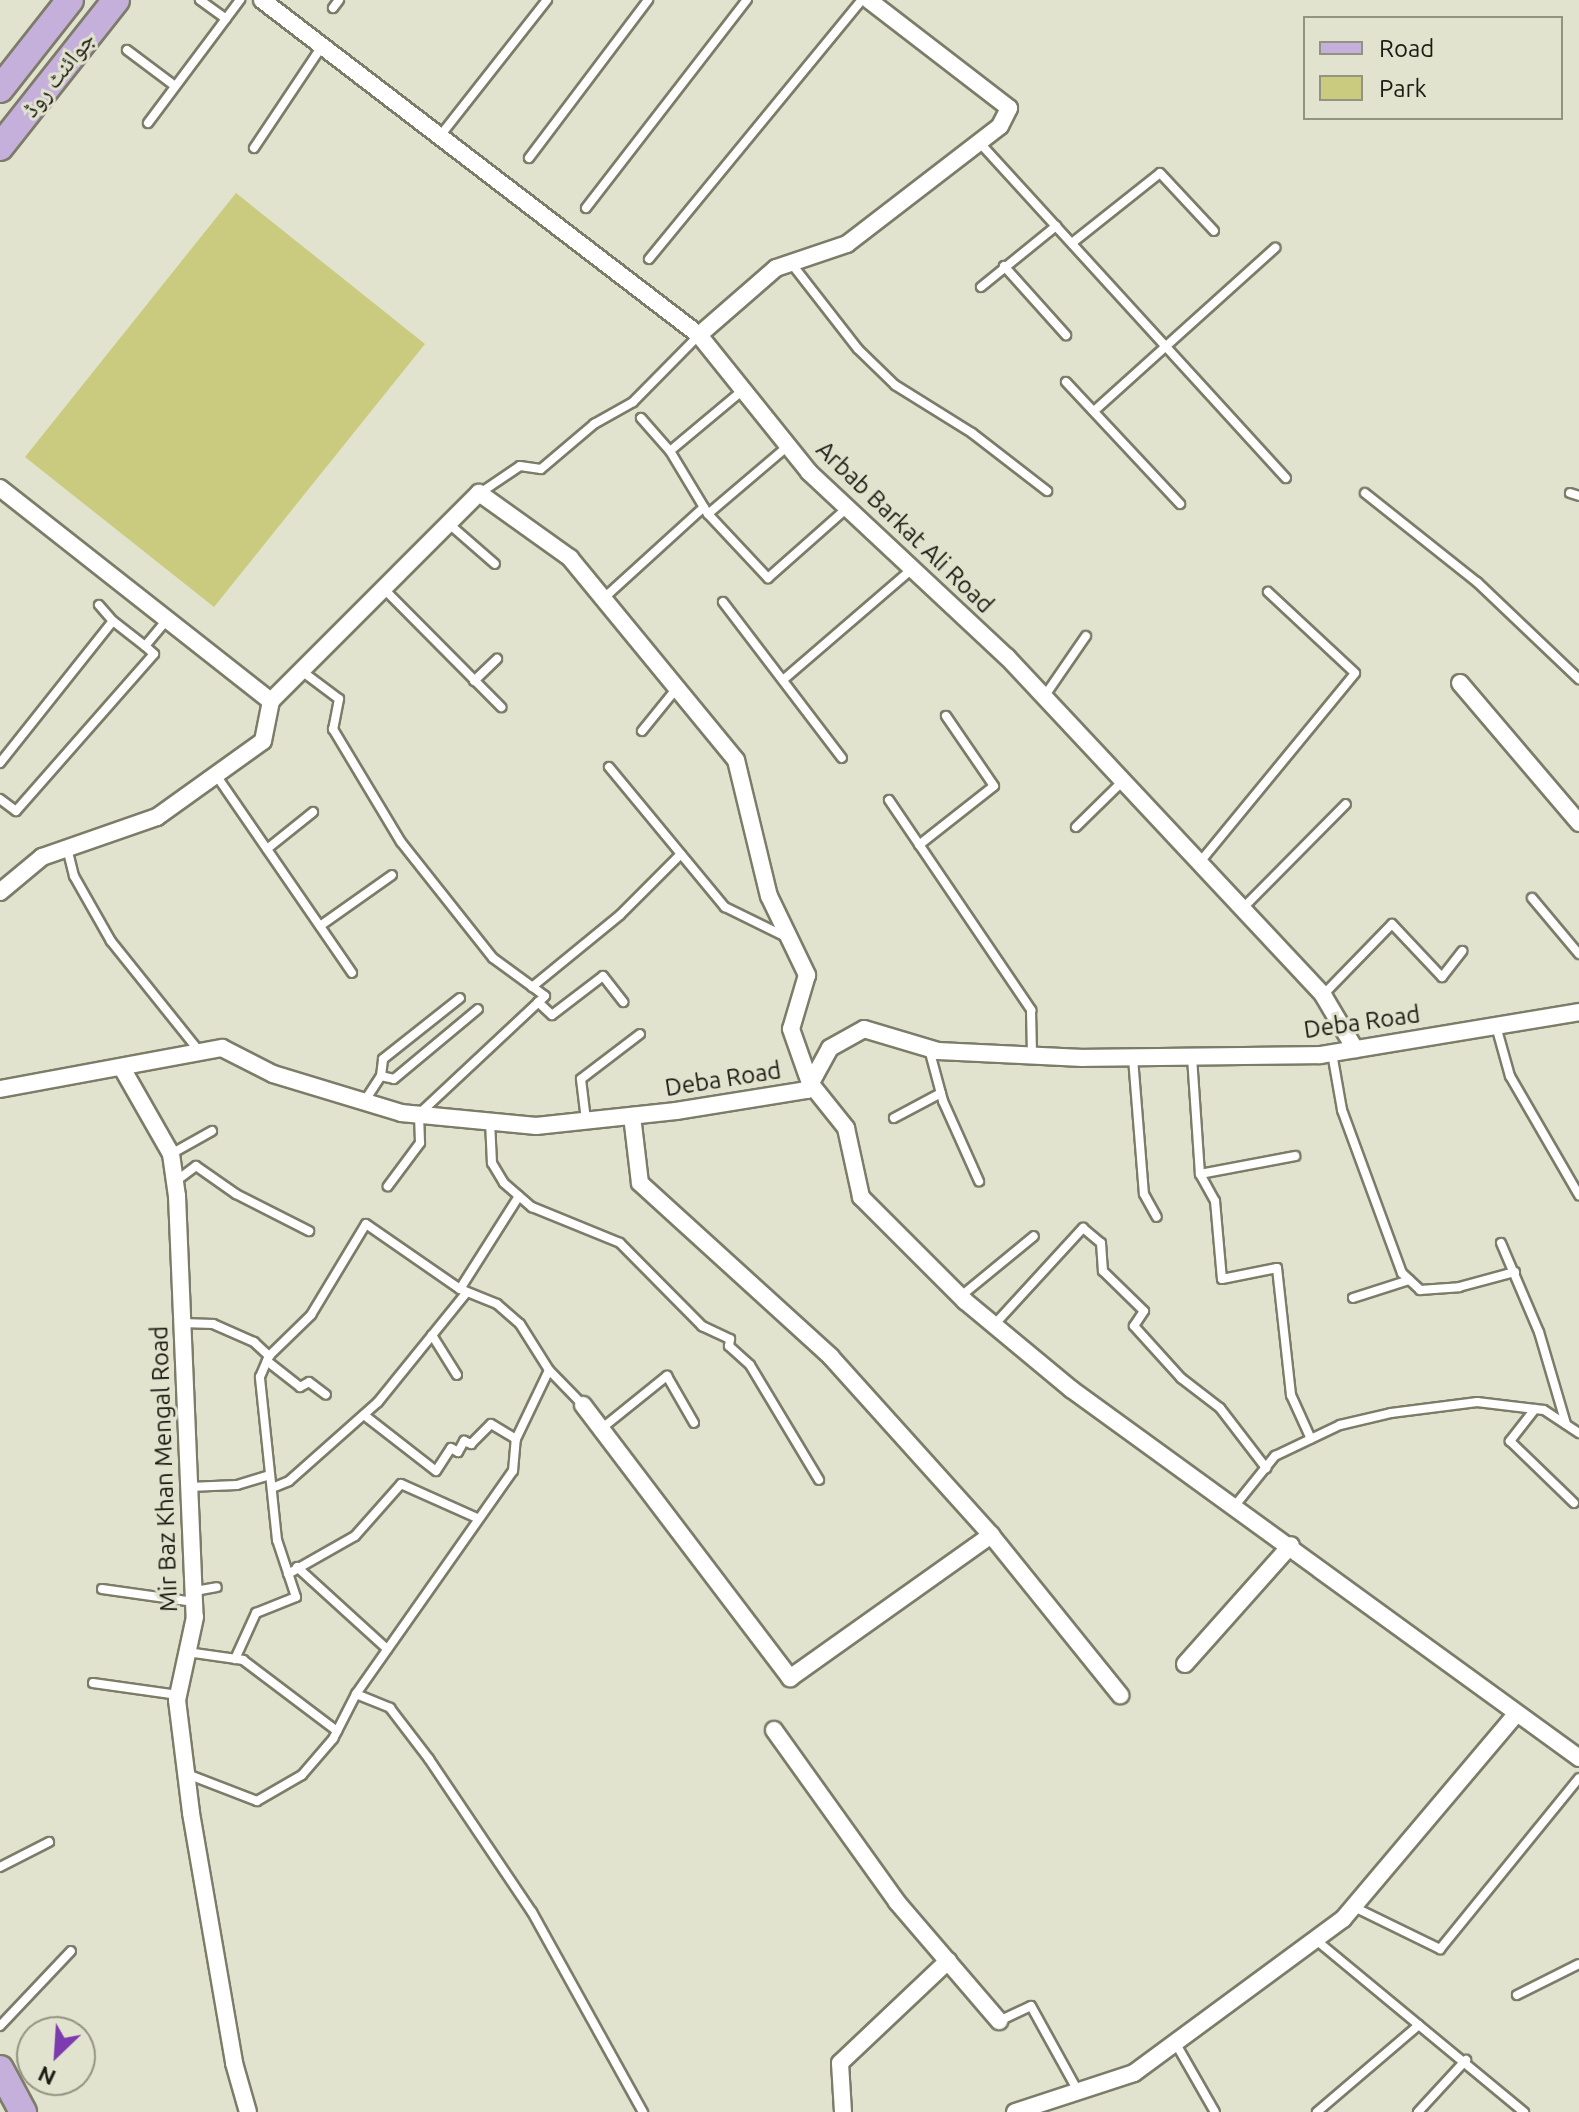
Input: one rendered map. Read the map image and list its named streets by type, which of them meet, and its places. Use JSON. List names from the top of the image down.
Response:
{
  "streets": {
    "main road": ["جوائنٹ روڈ"],
    "street": ["Arbab Barkat Ali Road", "Deba Road", "Mir Baz Khan Mengal Road"]
  },
  "crossings": [
    ["Arbab Barkat Ali Road", "Deba Road"],
    ["Deba Road", "Mir Baz Khan Mengal Road"]
  ],
  "legend": ["Road", "Park"],
  "north": "bottom left"
}
